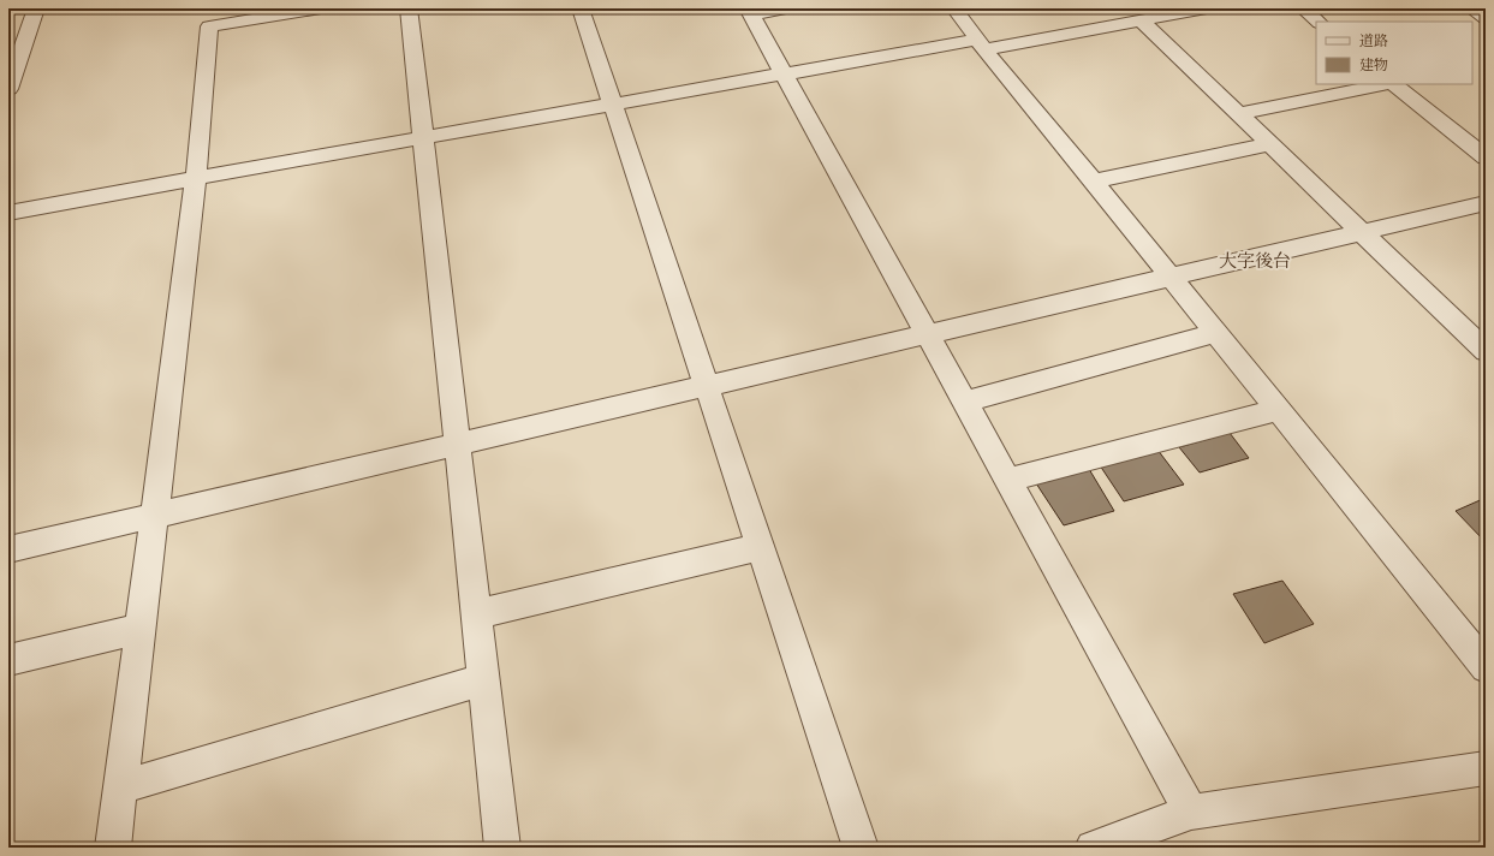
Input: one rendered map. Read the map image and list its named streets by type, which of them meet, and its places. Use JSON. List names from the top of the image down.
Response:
{
  "districts": ["大字後台"],
  "legend": ["道路", "建物"]
}
